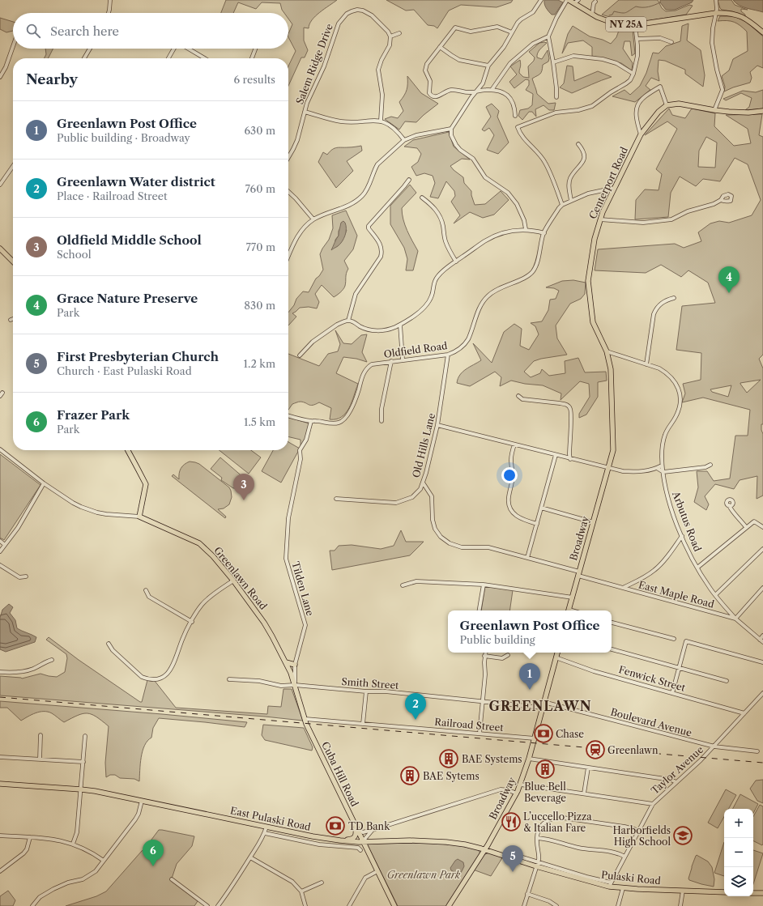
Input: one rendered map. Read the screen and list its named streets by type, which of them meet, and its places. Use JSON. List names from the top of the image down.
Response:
{
  "streets": {
    "main road": [
      "NY 25A",
      "Centerport Road",
      "Broadway",
      "Greenlawn Road",
      "Cuba Hill Road",
      "East Pulaski Road",
      "Pulaski Road"
    ],
    "street": [
      "Salem Ridge Drive",
      "Oldfield Road",
      "Old Hills Lane",
      "Arbutus Road",
      "Tilden Lane",
      "East Maple Road",
      "Fenwick Street",
      "Smith Street",
      "Boulevard Avenue",
      "Railroad Street",
      "Taylor Avenue"
    ]
  },
  "crossings": [
    ["Centerport Road", "Arbutus Road"],
    ["Centerport Road", "Broadway"],
    ["Oldfield Road", "Old Hills Lane"],
    ["Oldfield Road", "Tilden Lane"],
    ["Old Hills Lane", "East Maple Road"],
    ["Arbutus Road", "East Maple Road"],
    ["Broadway", "East Maple Road"],
    ["Broadway", "Fenwick Street"],
    ["Broadway", "Smith Street"],
    ["Broadway", "Boulevard Avenue"],
    ["Broadway", "Railroad Street"],
    ["Broadway", "East Pulaski Road"],
    ["Greenlawn Road", "Tilden Lane"],
    ["Greenlawn Road", "Smith Street"],
    ["Greenlawn Road", "Railroad Street"],
    ["Greenlawn Road", "Cuba Hill Road"],
    ["Tilden Lane", "Smith Street"],
    ["Fenwick Street", "Taylor Avenue"],
    ["Boulevard Avenue", "Taylor Avenue"],
    ["Railroad Street", "Cuba Hill Road"],
    ["Taylor Avenue", "Pulaski Road"],
    ["Cuba Hill Road", "East Pulaski Road"],
    ["East Pulaski Road", "Pulaski Road"]
  ],
  "districts": ["GREENLAWN"],
  "parks": ["Greenlawn Park"],
  "places": {
    "bank": ["Chase", "TD Bank"],
    "station": ["Greenlawn"],
    "building": ["BAE Systems", "Blue Bell Beverage", "BAE Sytems"],
    "restaurant": ["L’uccello Pizza & Italian Fare"],
    "school or university": ["Harborfields High School"]
  },
  "page": {
    "search": "Search here",
    "heading": ["Nearby", "6 results"],
    "list": [
      {
        "mark": "1",
        "name": "Greenlawn Post Office",
        "note": "Public building · Broadway",
        "value": "630 m"
      },
      {
        "mark": "2",
        "name": "Greenlawn Water district",
        "note": "Place · Railroad Street",
        "value": "760 m"
      },
      {
        "mark": "3",
        "name": "Oldfield Middle School",
        "note": "School",
        "value": "770 m"
      },
      {
        "mark": "4",
        "name": "Grace Nature Preserve",
        "note": "Park",
        "value": "830 m"
      },
      {
        "mark": "5",
        "name": "First Presbyterian Church",
        "note": "Church · East Pulaski Road",
        "value": "1.2 km"
      },
      {
        "mark": "6",
        "name": "Frazer Park",
        "note": "Park",
        "value": "1.5 km"
      }
    ],
    "pins": [
      "4",
      "3",
      "1",
      "2",
      "6",
      "5"
    ],
    "popup": ["Greenlawn Post Office", "Public building"],
    "map_buttons": ["+", "−"]
  }
}
